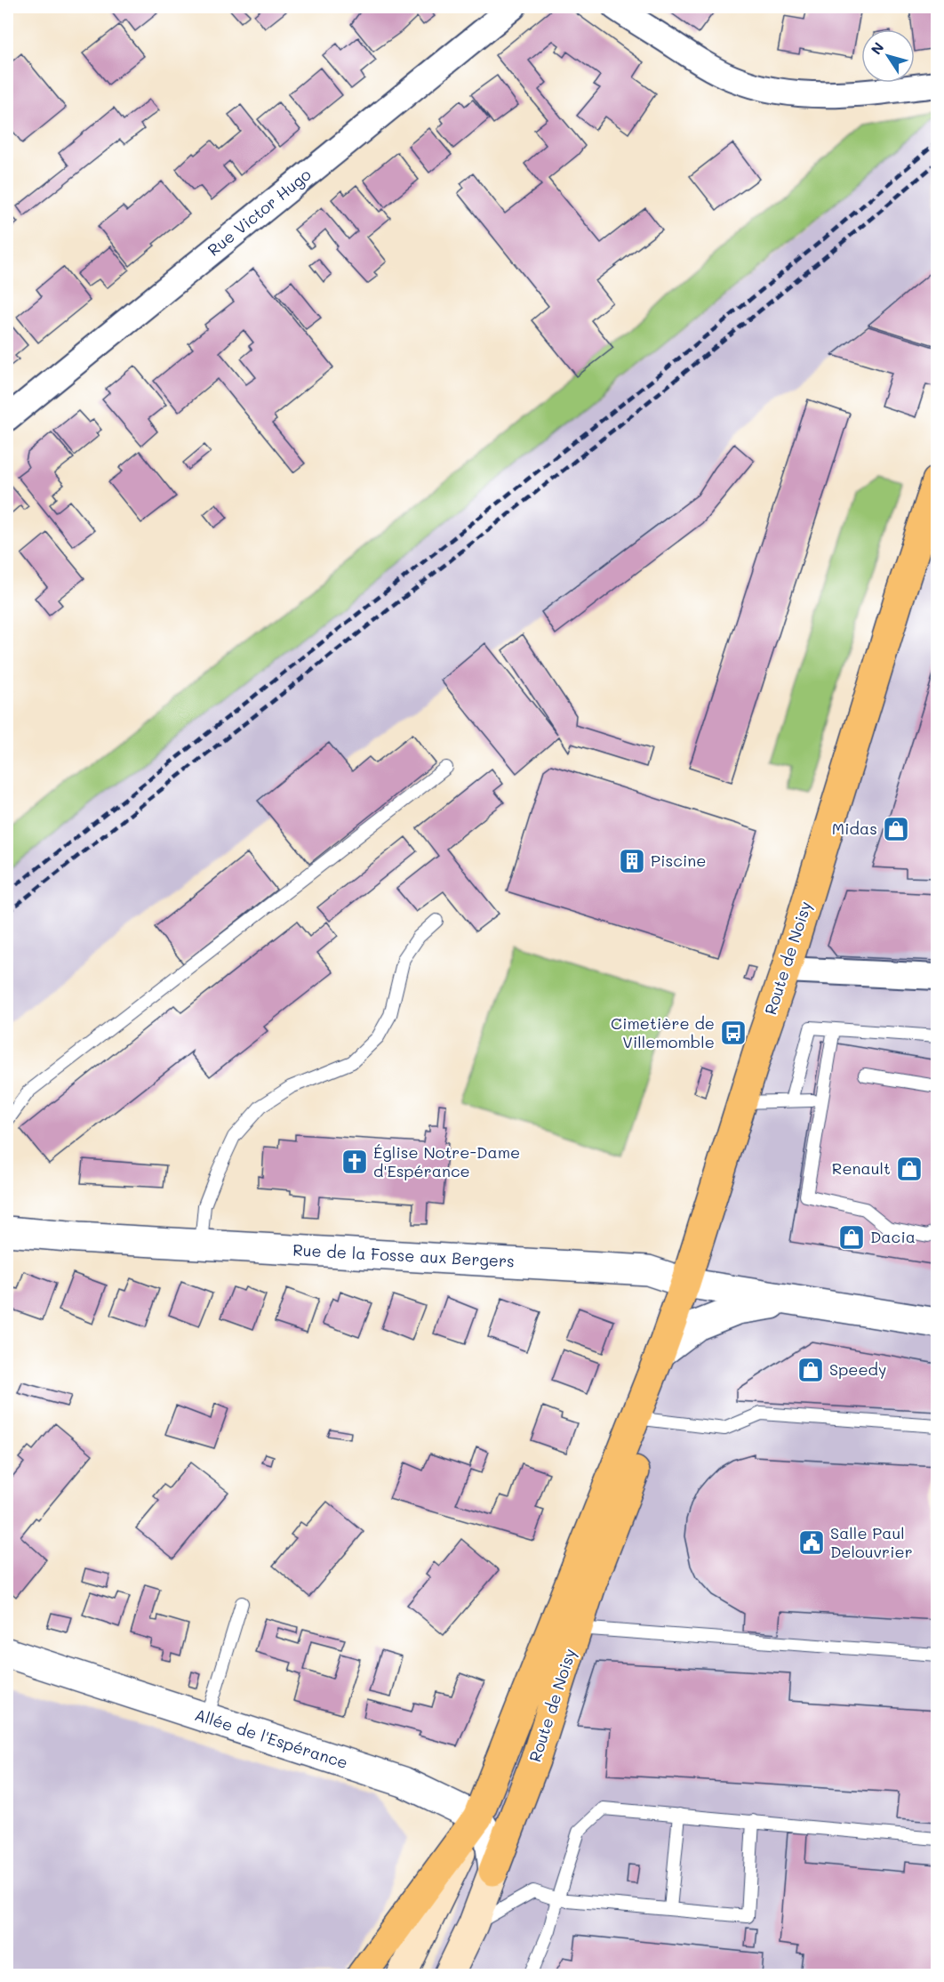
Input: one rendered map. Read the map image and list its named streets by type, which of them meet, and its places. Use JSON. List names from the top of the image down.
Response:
{
  "streets": {
    "main road": ["Route de Noisy"],
    "street": ["Rue Victor Hugo", "Rue de la Fosse aux Bergers", "Allée de l'Espérance"]
  },
  "crossings": [
    ["Route de Noisy", "Rue de la Fosse aux Bergers"],
    ["Route de Noisy", "Allée de l'Espérance"]
  ],
  "places": {
    "shop": [
      "Midas",
      "Renault",
      "Dacia",
      "Speedy"
    ],
    "building": ["Piscine"],
    "bus stop": ["Cimetière de Villemomble"],
    "church": ["Église Notre-Dame d'Espérance"],
    "public building": ["Salle Paul Delouvrier"]
  },
  "north": "top left"
}
